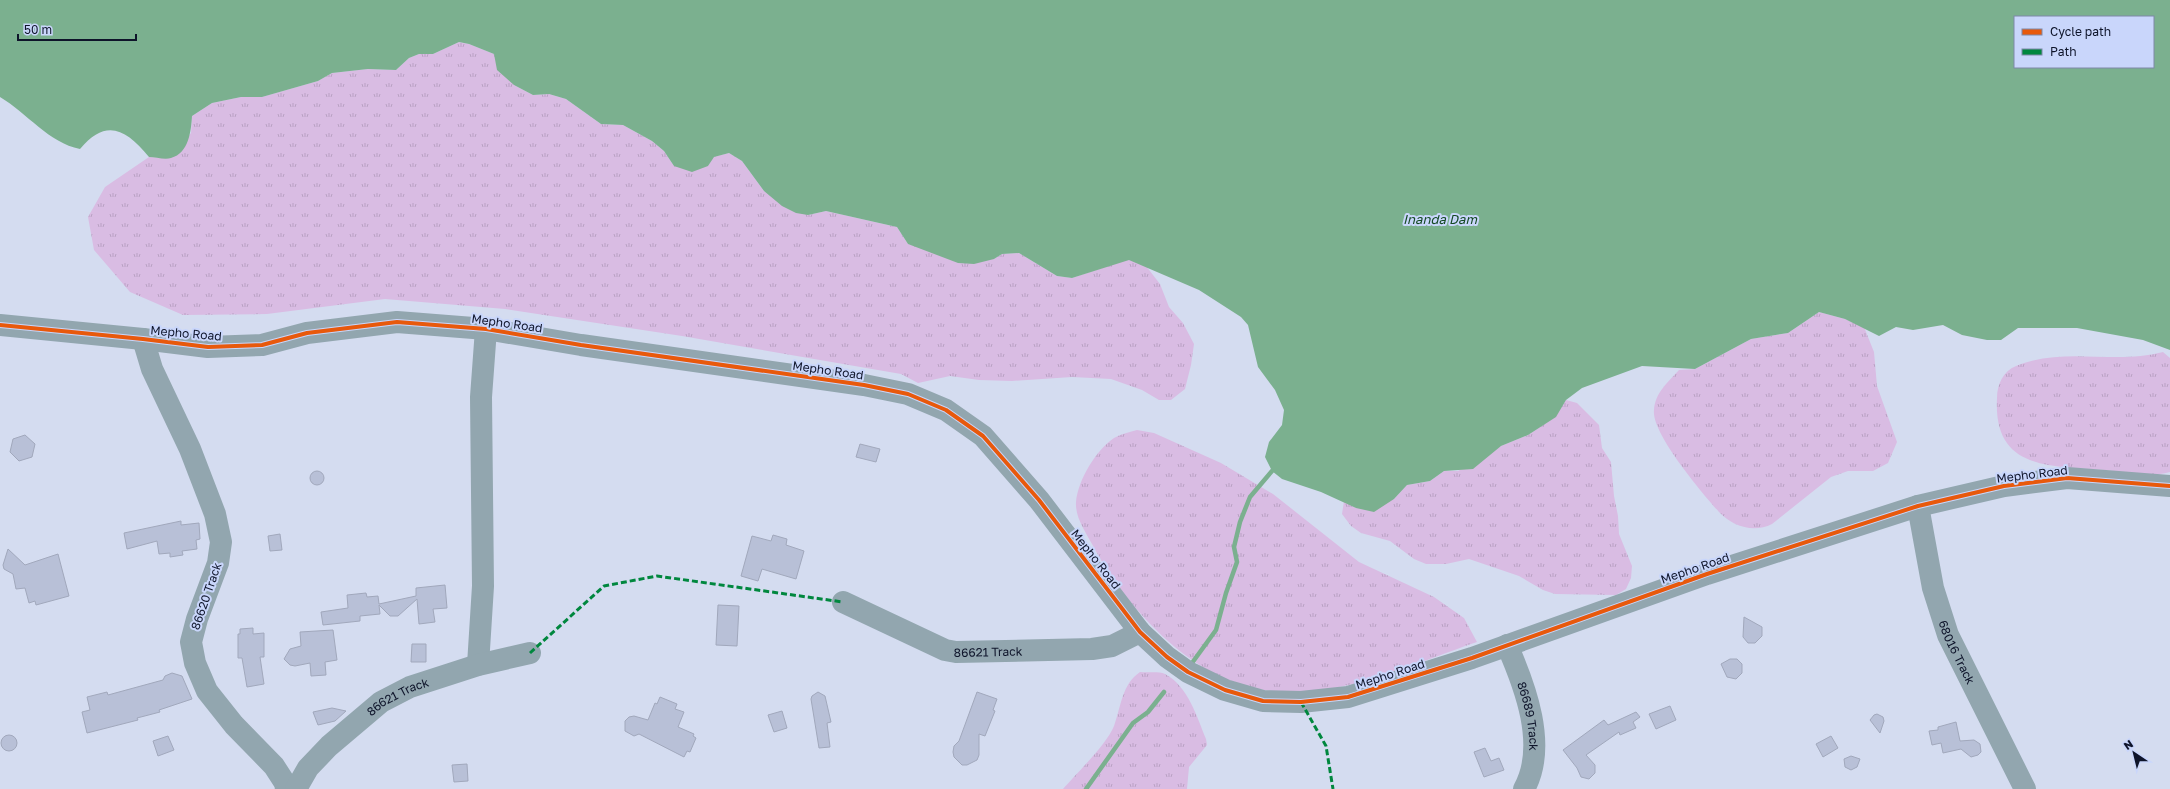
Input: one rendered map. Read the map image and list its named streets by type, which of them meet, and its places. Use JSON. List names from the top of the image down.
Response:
{
  "streets": {
    "street": [
      "Mepho Road",
      "86620 Track",
      "86621 Track",
      "68016 Track",
      "86689 Track"
    ]
  },
  "crossings": [
    ["Mepho Road", "86620 Track"],
    ["Mepho Road", "86621 Track"],
    ["Mepho Road", "68016 Track"],
    ["Mepho Road", "86689 Track"]
  ],
  "water": ["Inanda Dam"],
  "legend": ["Cycle path", "Path"],
  "scale_bar": "50 m",
  "north": "top left"
}
